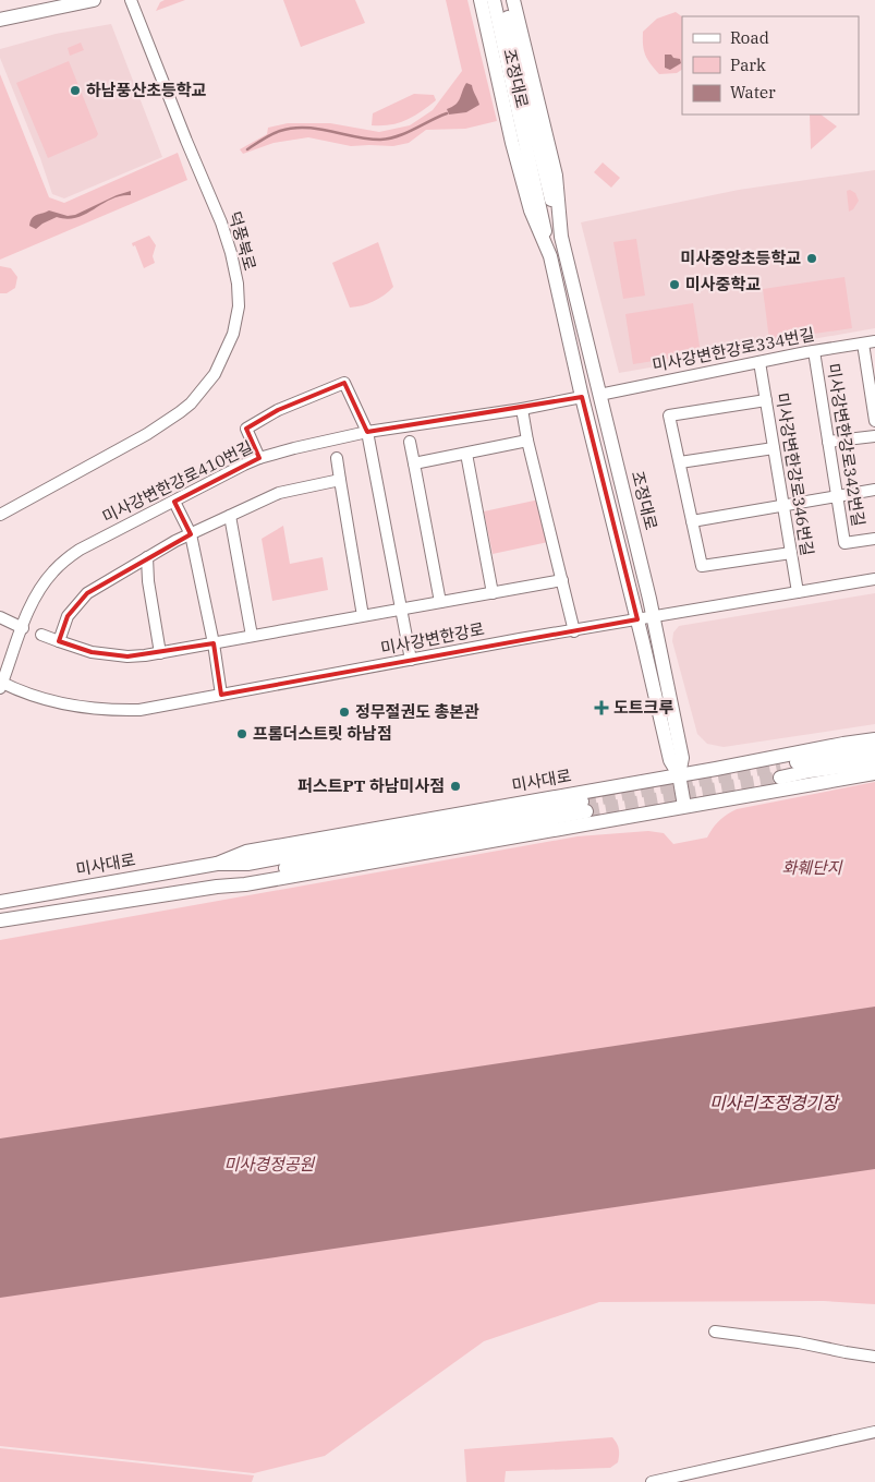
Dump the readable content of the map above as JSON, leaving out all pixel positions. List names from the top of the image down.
{
  "streets": {
    "main road": ["조정대로", "미사대로"],
    "street": [
      "덕풍북로",
      "미사강변한강로334번길",
      "미사강변한강로342번길",
      "미사강변한강로346번길",
      "미사강변한강로410번길",
      "미사강변한강로"
    ]
  },
  "crossings": [
    ["조정대로", "미사강변한강로334번길"],
    ["조정대로", "미사강변한강로410번길"],
    ["조정대로", "미사강변한강로"],
    ["조정대로", "미사대로"],
    ["미사강변한강로334번길", "미사강변한강로342번길"],
    ["미사강변한강로334번길", "미사강변한강로346번길"],
    ["미사강변한강로346번길", "미사강변한강로"],
    ["미사강변한강로410번길", "미사강변한강로"]
  ],
  "water": ["미사리조정경기장"],
  "parks": ["화훼단지", "미사경정공원"],
  "places": {
    "other": [
      "하남풍산초등학교",
      "미사중앙초등학교",
      "미사중학교",
      "정무절권도 총본관",
      "프롬더스트릿 하남점",
      "퍼스트PT 하남미사점"
    ],
    "health": ["도트크루"]
  },
  "legend": ["Road", "Park", "Water"]
}
